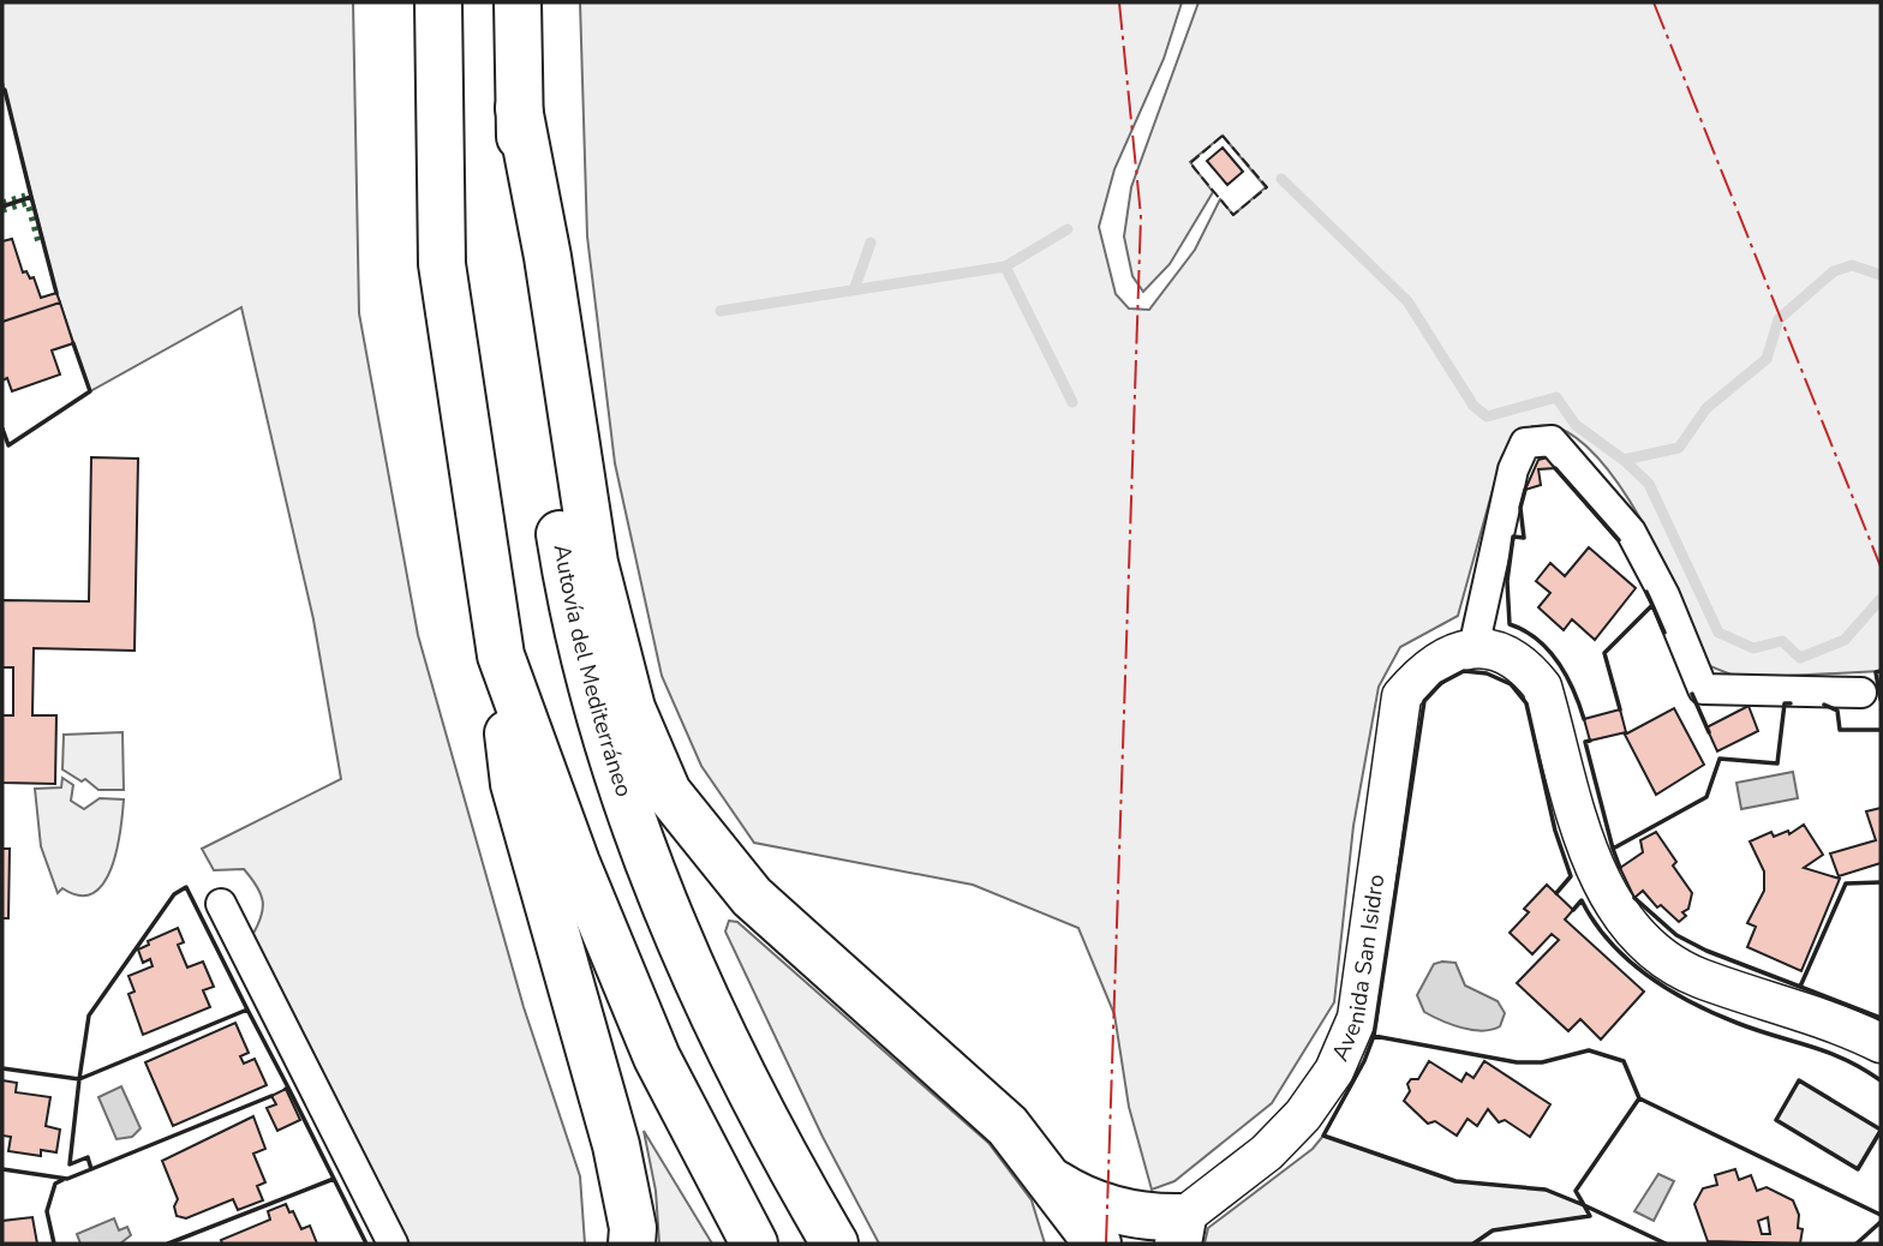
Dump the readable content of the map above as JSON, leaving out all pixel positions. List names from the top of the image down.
{
  "streets": {
    "highway": ["Autovía del Mediterráneo"],
    "street": ["Avenida San Isidro"]
  }
}
